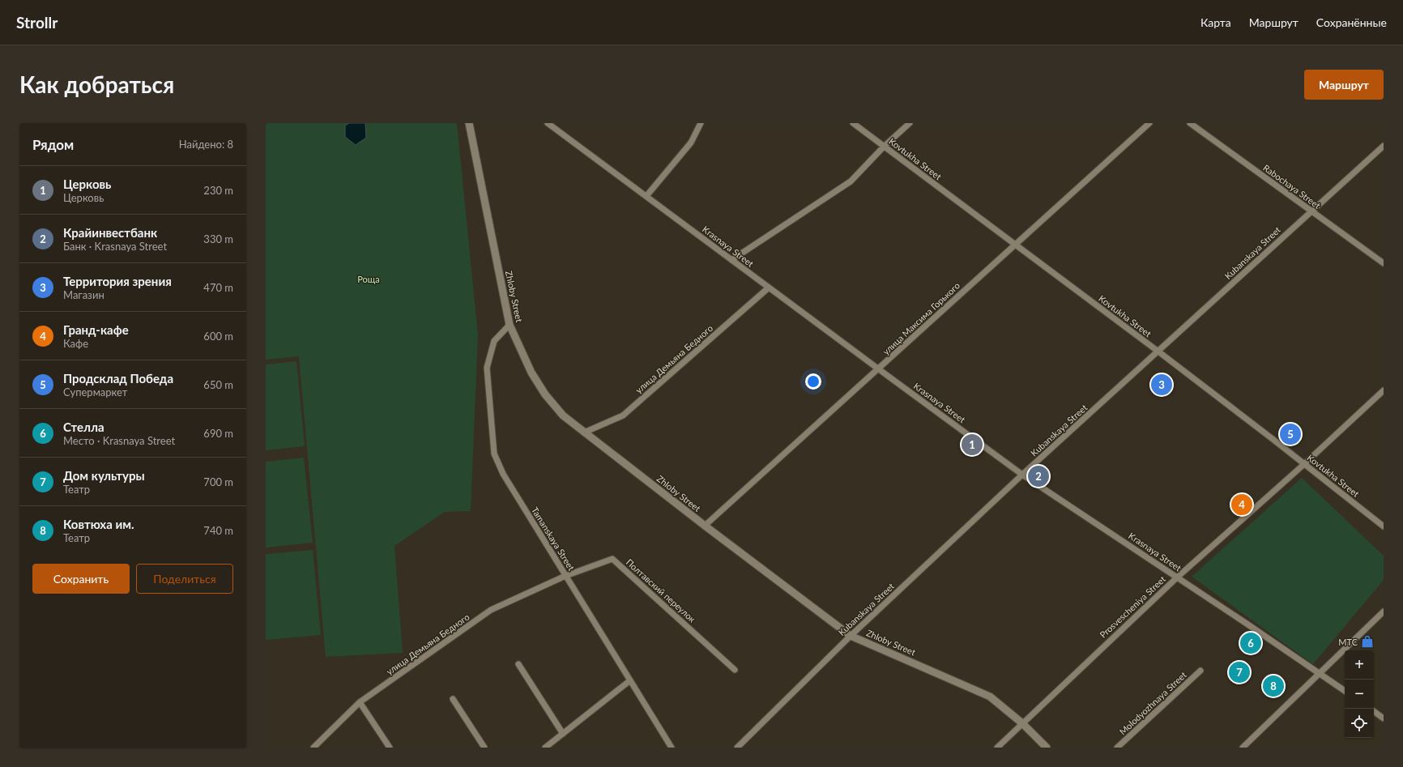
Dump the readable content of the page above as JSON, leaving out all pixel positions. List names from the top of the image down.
{
  "streets": {
    "street": [
      "Kovtukha Street",
      "Rabochaya Street",
      "Krasnaya Street",
      "Kubanskaya Street",
      "Zhloby Street",
      "улица Максима Горького",
      "улица Демьяна Бедного",
      "Tamanskaya Street",
      "Полтавский переулок",
      "Prosvescheniya Street",
      "Molodyozhnaya Street"
    ]
  },
  "crossings": [
    ["Kovtukha Street", "Kubanskaya Street"],
    ["Kovtukha Street", "улица Максима Горького"],
    ["Kovtukha Street", "Prosvescheniya Street"],
    ["Rabochaya Street", "Kubanskaya Street"],
    ["Krasnaya Street", "Kubanskaya Street"],
    ["Krasnaya Street", "улица Максима Горького"],
    ["Krasnaya Street", "улица Демьяна Бедного"],
    ["Krasnaya Street", "Prosvescheniya Street"],
    ["Kubanskaya Street", "Zhloby Street"],
    ["Zhloby Street", "улица Максима Горького"],
    ["Zhloby Street", "улица Демьяна Бедного"],
    ["Zhloby Street", "Tamanskaya Street"],
    ["Zhloby Street", "Prosvescheniya Street"],
    ["улица Демьяна Бедного", "Tamanskaya Street"],
    ["улица Демьяна Бедного", "Полтавский переулок"],
    ["Tamanskaya Street", "Полтавский переулок"]
  ],
  "parks": ["Роща"],
  "places": {
    "shop": ["МТС"]
  },
  "page": {
    "header": "Strollr",
    "nav": ["Карта", "Маршрут", "Сохранённые"],
    "buttons": [
      "Маршрут",
      ["Сохранить", "Поделиться"]
    ],
    "title": "Как добраться",
    "heading": ["Рядом", "Найдено: 8"],
    "list": [
      {
        "mark": "1",
        "name": "Церковь",
        "note": "Церковь",
        "value": "230 m"
      },
      {
        "mark": "2",
        "name": "Крайинвестбанк",
        "note": "Банк · Krasnaya Street",
        "value": "330 m"
      },
      {
        "mark": "3",
        "name": "Территория зрения",
        "note": "Магазин",
        "value": "470 m"
      },
      {
        "mark": "4",
        "name": "Гранд-кафе",
        "note": "Кафе",
        "value": "600 m"
      },
      {
        "mark": "5",
        "name": "Продсклад Победа",
        "note": "Супермаркет",
        "value": "650 m"
      },
      {
        "mark": "6",
        "name": "Стелла",
        "note": "Место · Krasnaya Street",
        "value": "690 m"
      },
      {
        "mark": "7",
        "name": "Дом культуры",
        "note": "Театр",
        "value": "700 m"
      },
      {
        "mark": "8",
        "name": "Ковтюха им.",
        "note": "Театр",
        "value": "740 m"
      }
    ],
    "pins": [
      "3",
      "5",
      "1",
      "2",
      "4",
      "6",
      "7",
      "8"
    ],
    "map_buttons": ["+", "−"]
  }
}
